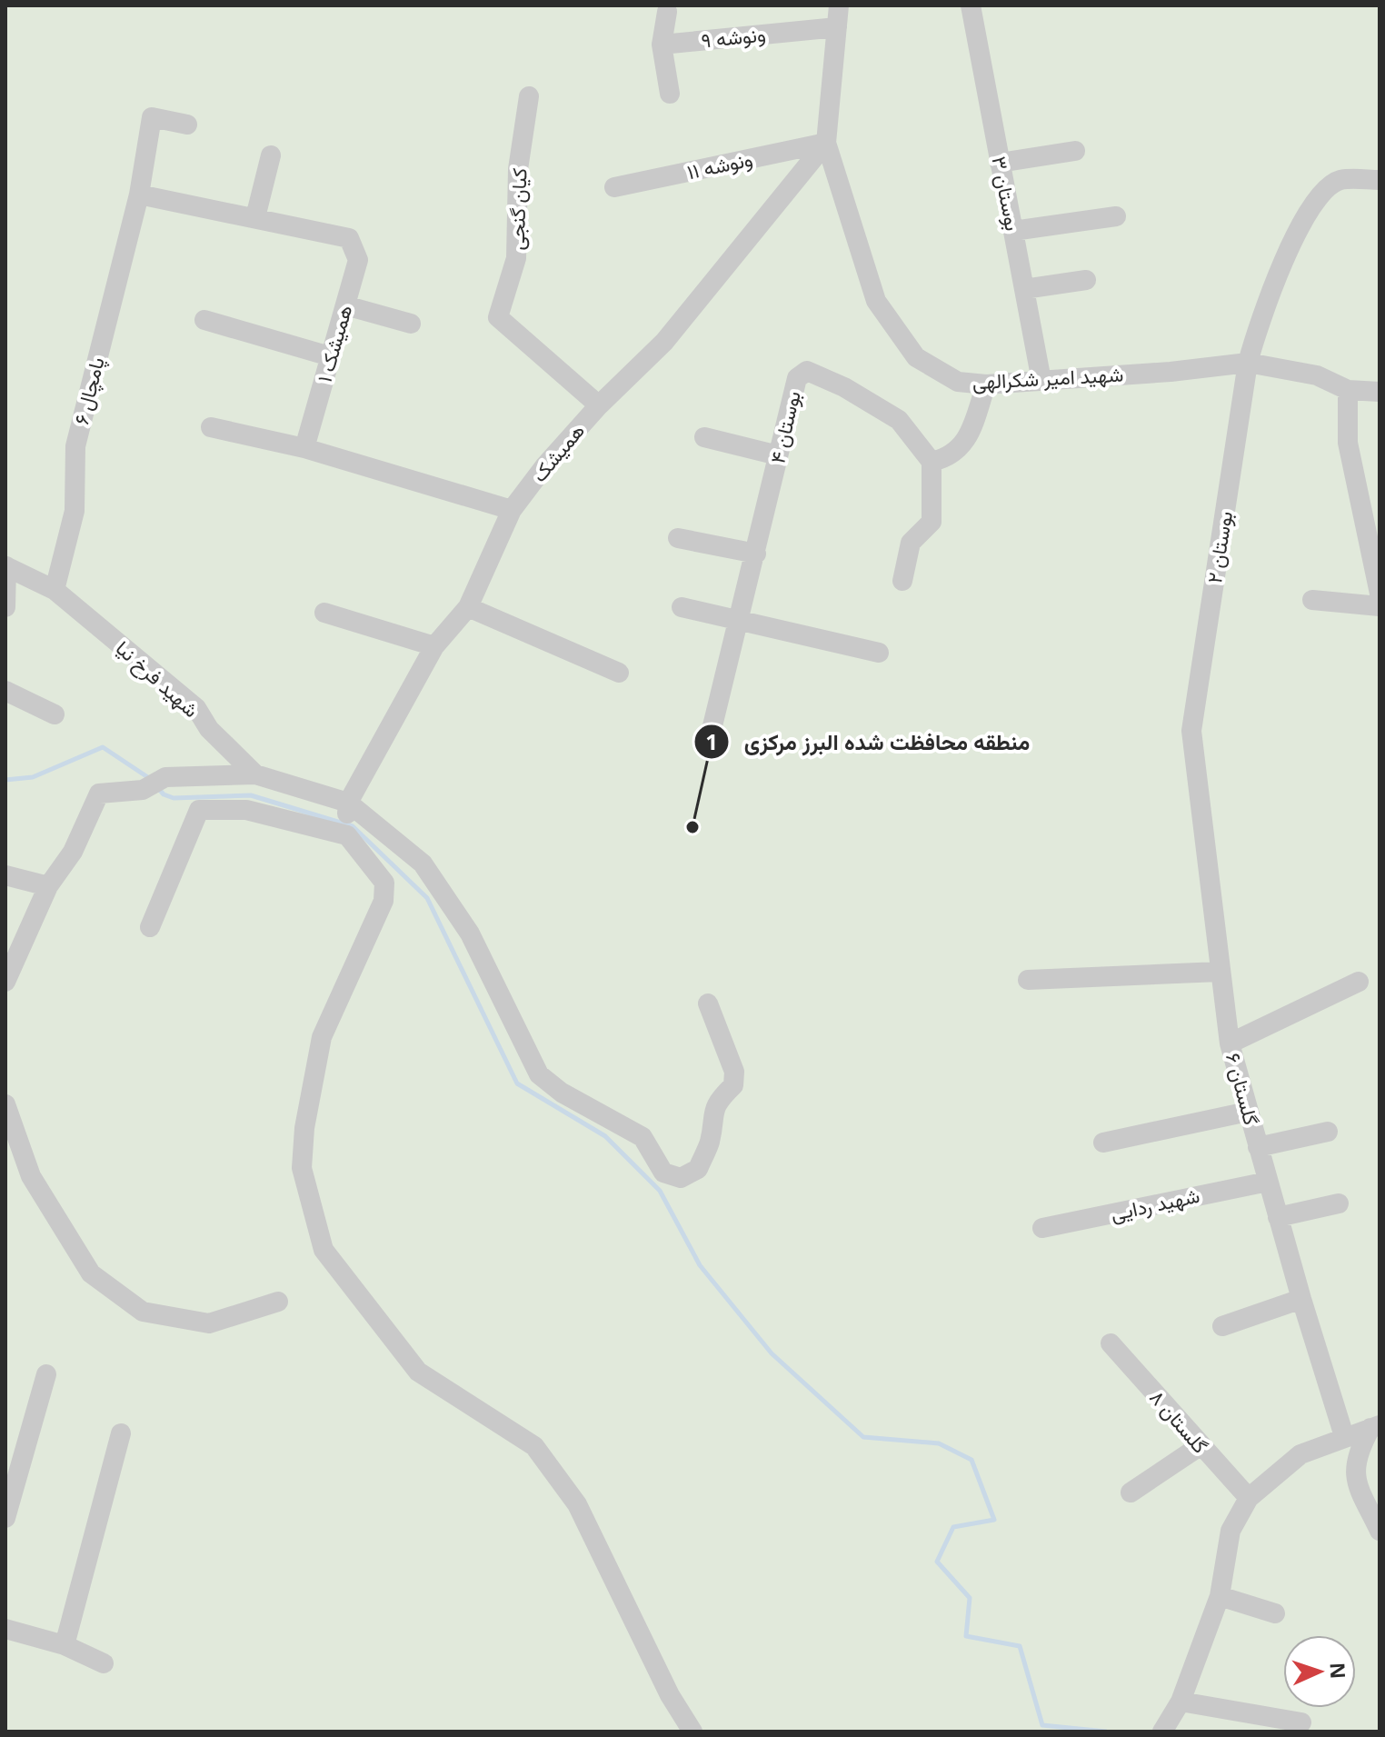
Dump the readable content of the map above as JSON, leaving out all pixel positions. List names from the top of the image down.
{
  "streets": {
    "street": [
      "ونوشه ۹",
      "ونوشه ۱۱",
      "بوستان ۳",
      "کیان گنجی",
      "همیشک ۱",
      "شهید امیر شکرالهی",
      "پامچال ۶",
      "بوستان ۴",
      "همیشک",
      "بوستان ۲",
      "شهید فرخ نیا",
      "گلستان ۶",
      "شهید ردایی",
      "گلستان ۸"
    ]
  },
  "crossings": [
    ["ونوشه ۹", "شهید امیر شکرالهی"],
    ["ونوشه ۱۱", "شهید امیر شکرالهی"],
    ["ونوشه ۱۱", "همیشک"],
    ["بوستان ۳", "شهید امیر شکرالهی"],
    ["کیان گنجی", "همیشک"],
    ["همیشک ۱", "پامچال ۶"],
    ["شهید امیر شکرالهی", "همیشک"],
    ["شهید امیر شکرالهی", "بوستان ۲"],
    ["پامچال ۶", "شهید فرخ نیا"],
    ["همیشک", "شهید فرخ نیا"],
    ["بوستان ۲", "گلستان ۶"],
    ["گلستان ۶", "شهید ردایی"]
  ],
  "places": ["منطقه محافظت شده البرز مرکزی"],
  "north": "right"
}
